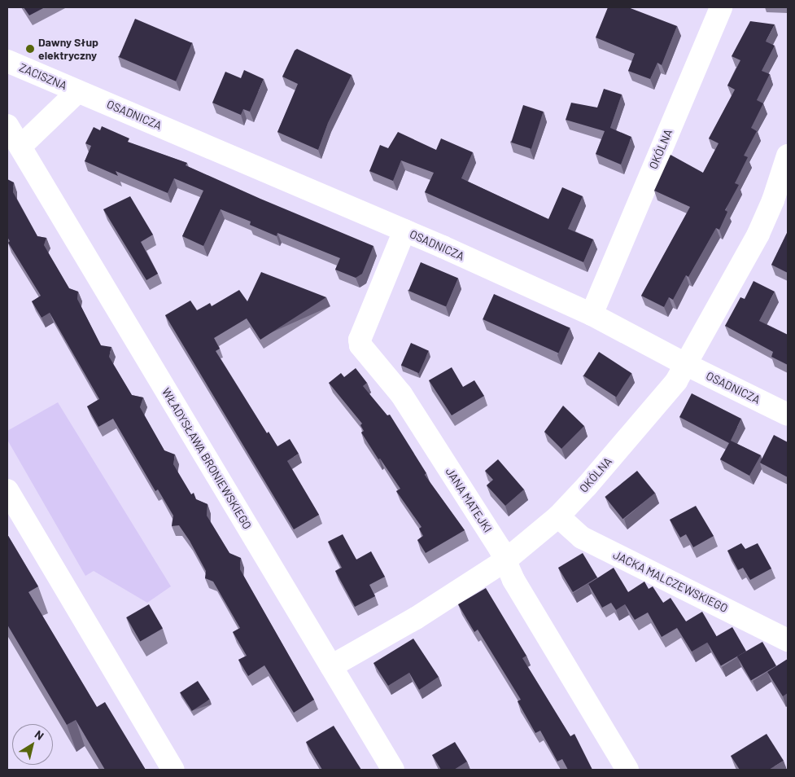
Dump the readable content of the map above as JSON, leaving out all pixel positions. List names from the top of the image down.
{
  "streets": {
    "street": [
      "ZACISZNA",
      "OSADNICZA",
      "OKÓLNA",
      "WŁADYSŁAWA BRONIEWSKIEGO",
      "JANA MATEJKI",
      "JACKA MALCZEWSKIEGO"
    ]
  },
  "crossings": [
    ["ZACISZNA", "OSADNICZA"],
    ["OSADNICZA", "OKÓLNA"],
    ["OSADNICZA", "JANA MATEJKI"],
    ["OKÓLNA", "WŁADYSŁAWA BRONIEWSKIEGO"],
    ["OKÓLNA", "JANA MATEJKI"],
    ["OKÓLNA", "JACKA MALCZEWSKIEGO"]
  ],
  "places": ["Dawny Słup elektryczny"],
  "north": "top right"
}
